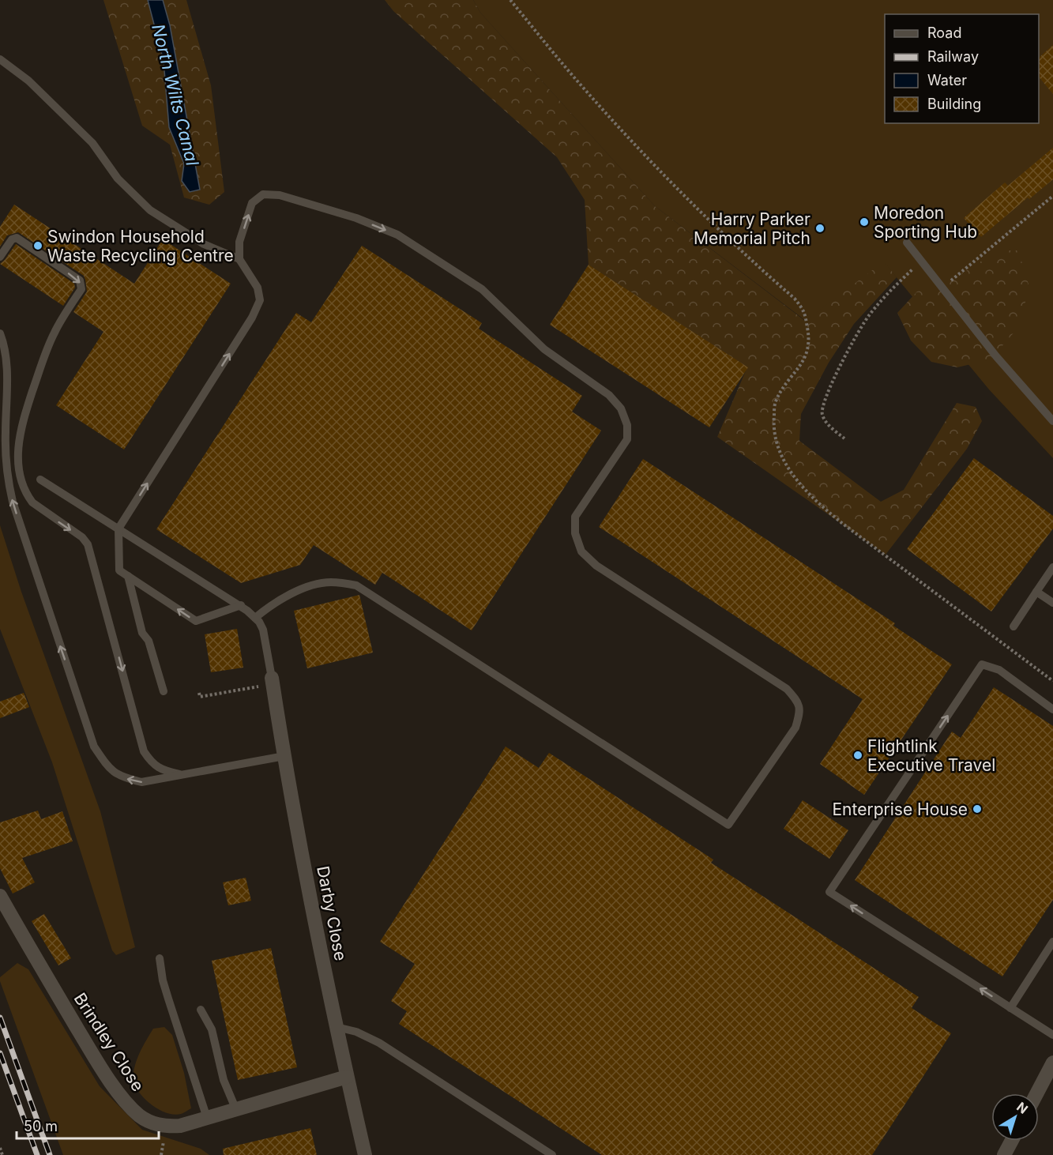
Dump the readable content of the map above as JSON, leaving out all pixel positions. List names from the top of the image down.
{
  "streets": {
    "street": ["Darby Close", "Brindley Close"]
  },
  "crossings": [
    ["Darby Close", "Brindley Close"]
  ],
  "water": ["North Wilts Canal"],
  "places": [
    "Moredon Sporting Hub",
    "Harry Parker Memorial Pitch",
    "Swindon Household Waste Recycling Centre",
    "Flightlink Executive Travel",
    "Enterprise House"
  ],
  "legend": [
    "Road",
    "Railway",
    "Water",
    "Building"
  ],
  "scale_bar": "50 m",
  "north": "top right"
}
